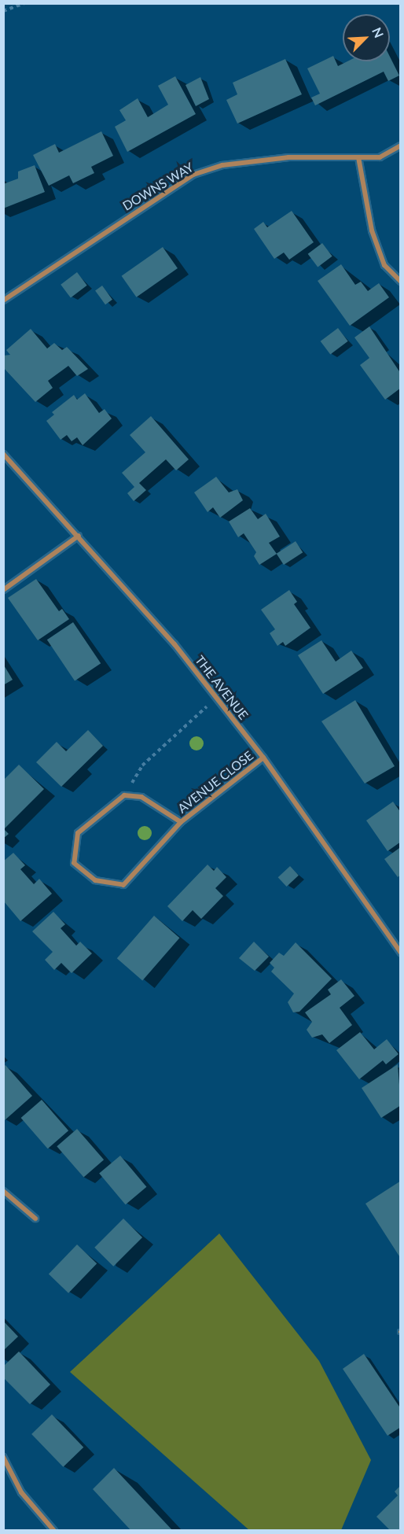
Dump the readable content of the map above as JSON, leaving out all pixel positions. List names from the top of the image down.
{
  "streets": {
    "street": ["DOWNS WAY", "THE AVENUE", "AVENUE CLOSE"]
  },
  "crossings": [
    ["THE AVENUE", "AVENUE CLOSE"]
  ],
  "north": "top right"
}
